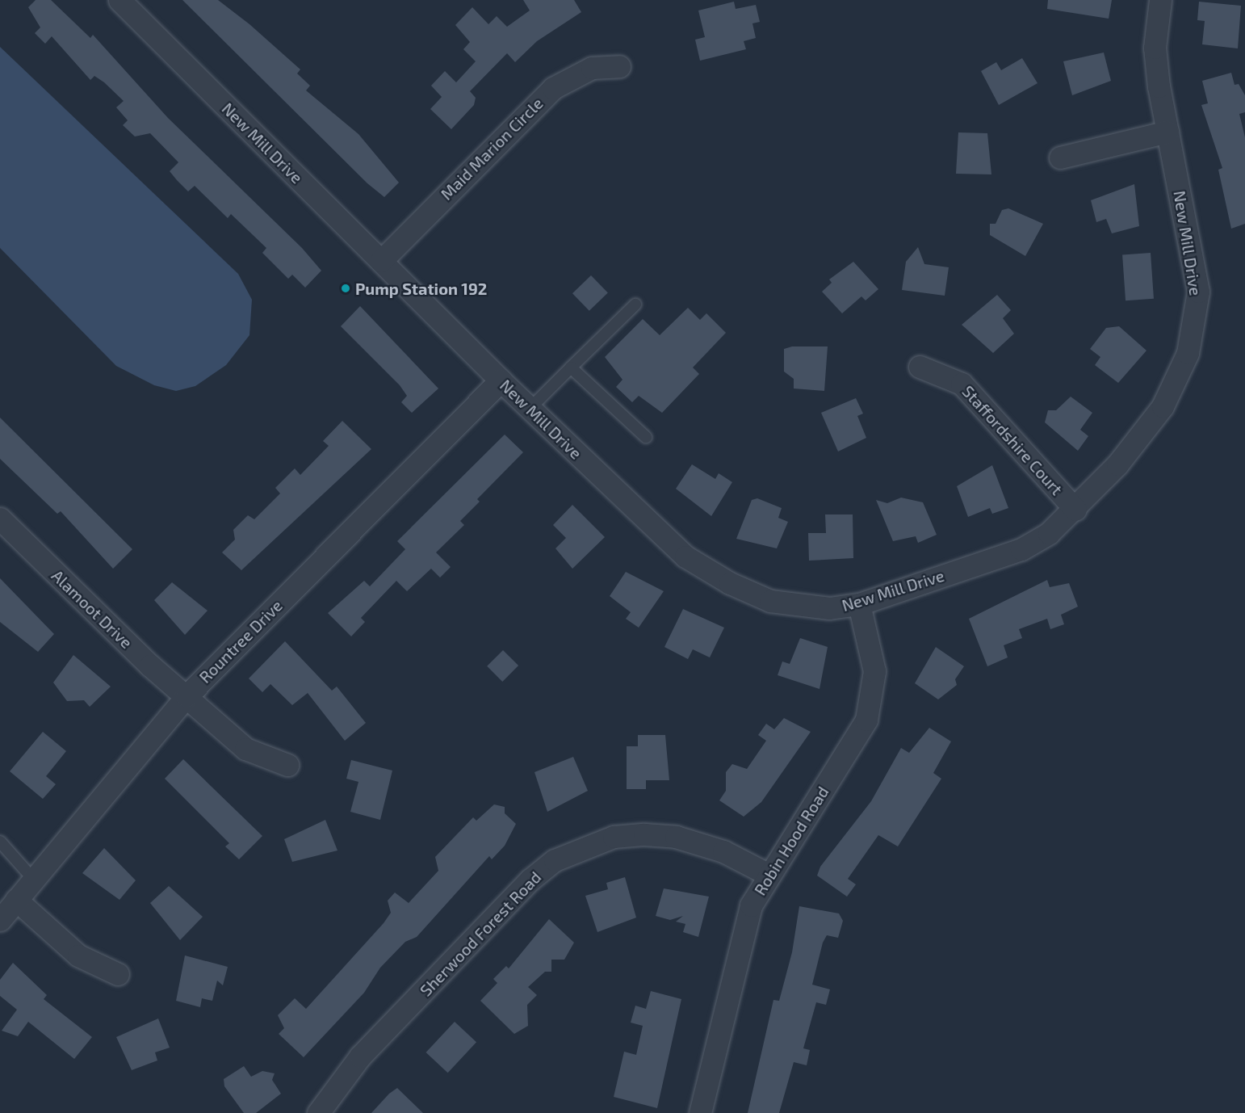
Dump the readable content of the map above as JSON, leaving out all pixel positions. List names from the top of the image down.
{
  "streets": {
    "street": [
      "New Mill Drive",
      "Maid Marion Circle",
      "Staffordshire Court",
      "Alamoot Drive",
      "Rountree Drive",
      "Robin Hood Road",
      "Sherwood Forest Road"
    ]
  },
  "crossings": [
    ["New Mill Drive", "Maid Marion Circle"],
    ["New Mill Drive", "Staffordshire Court"],
    ["New Mill Drive", "Rountree Drive"],
    ["New Mill Drive", "Robin Hood Road"],
    ["Alamoot Drive", "Rountree Drive"],
    ["Robin Hood Road", "Sherwood Forest Road"]
  ],
  "places": ["Pump Station 192"]
}
